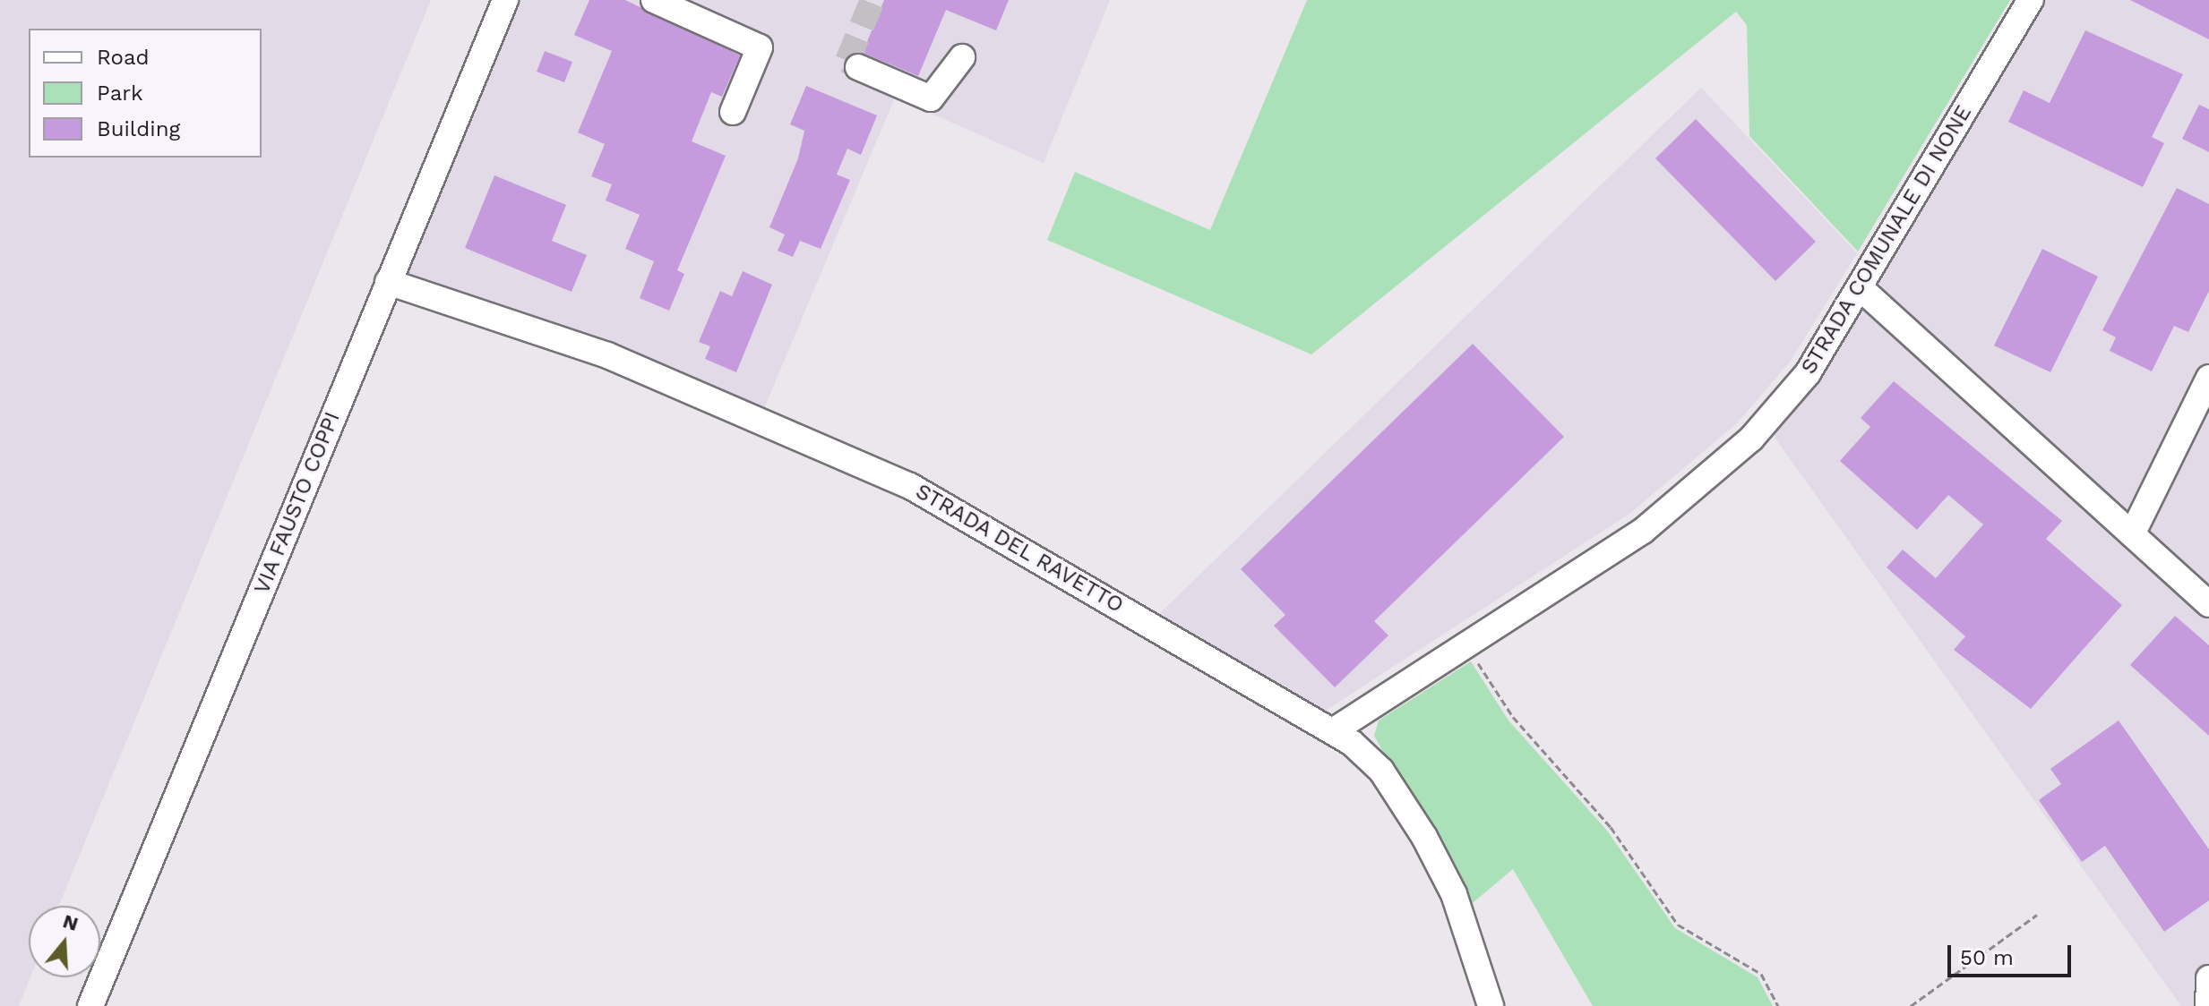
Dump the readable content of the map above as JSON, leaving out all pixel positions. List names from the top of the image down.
{
  "streets": {
    "street": ["STRADA COMUNALE DI NONE", "VIA FAUSTO COPPI", "STRADA DEL RAVETTO"]
  },
  "crossings": [
    ["STRADA COMUNALE DI NONE", "STRADA DEL RAVETTO"],
    ["VIA FAUSTO COPPI", "STRADA DEL RAVETTO"]
  ],
  "legend": ["Road", "Park", "Building"],
  "scale_bar": "50 m",
  "north": "top"
}
